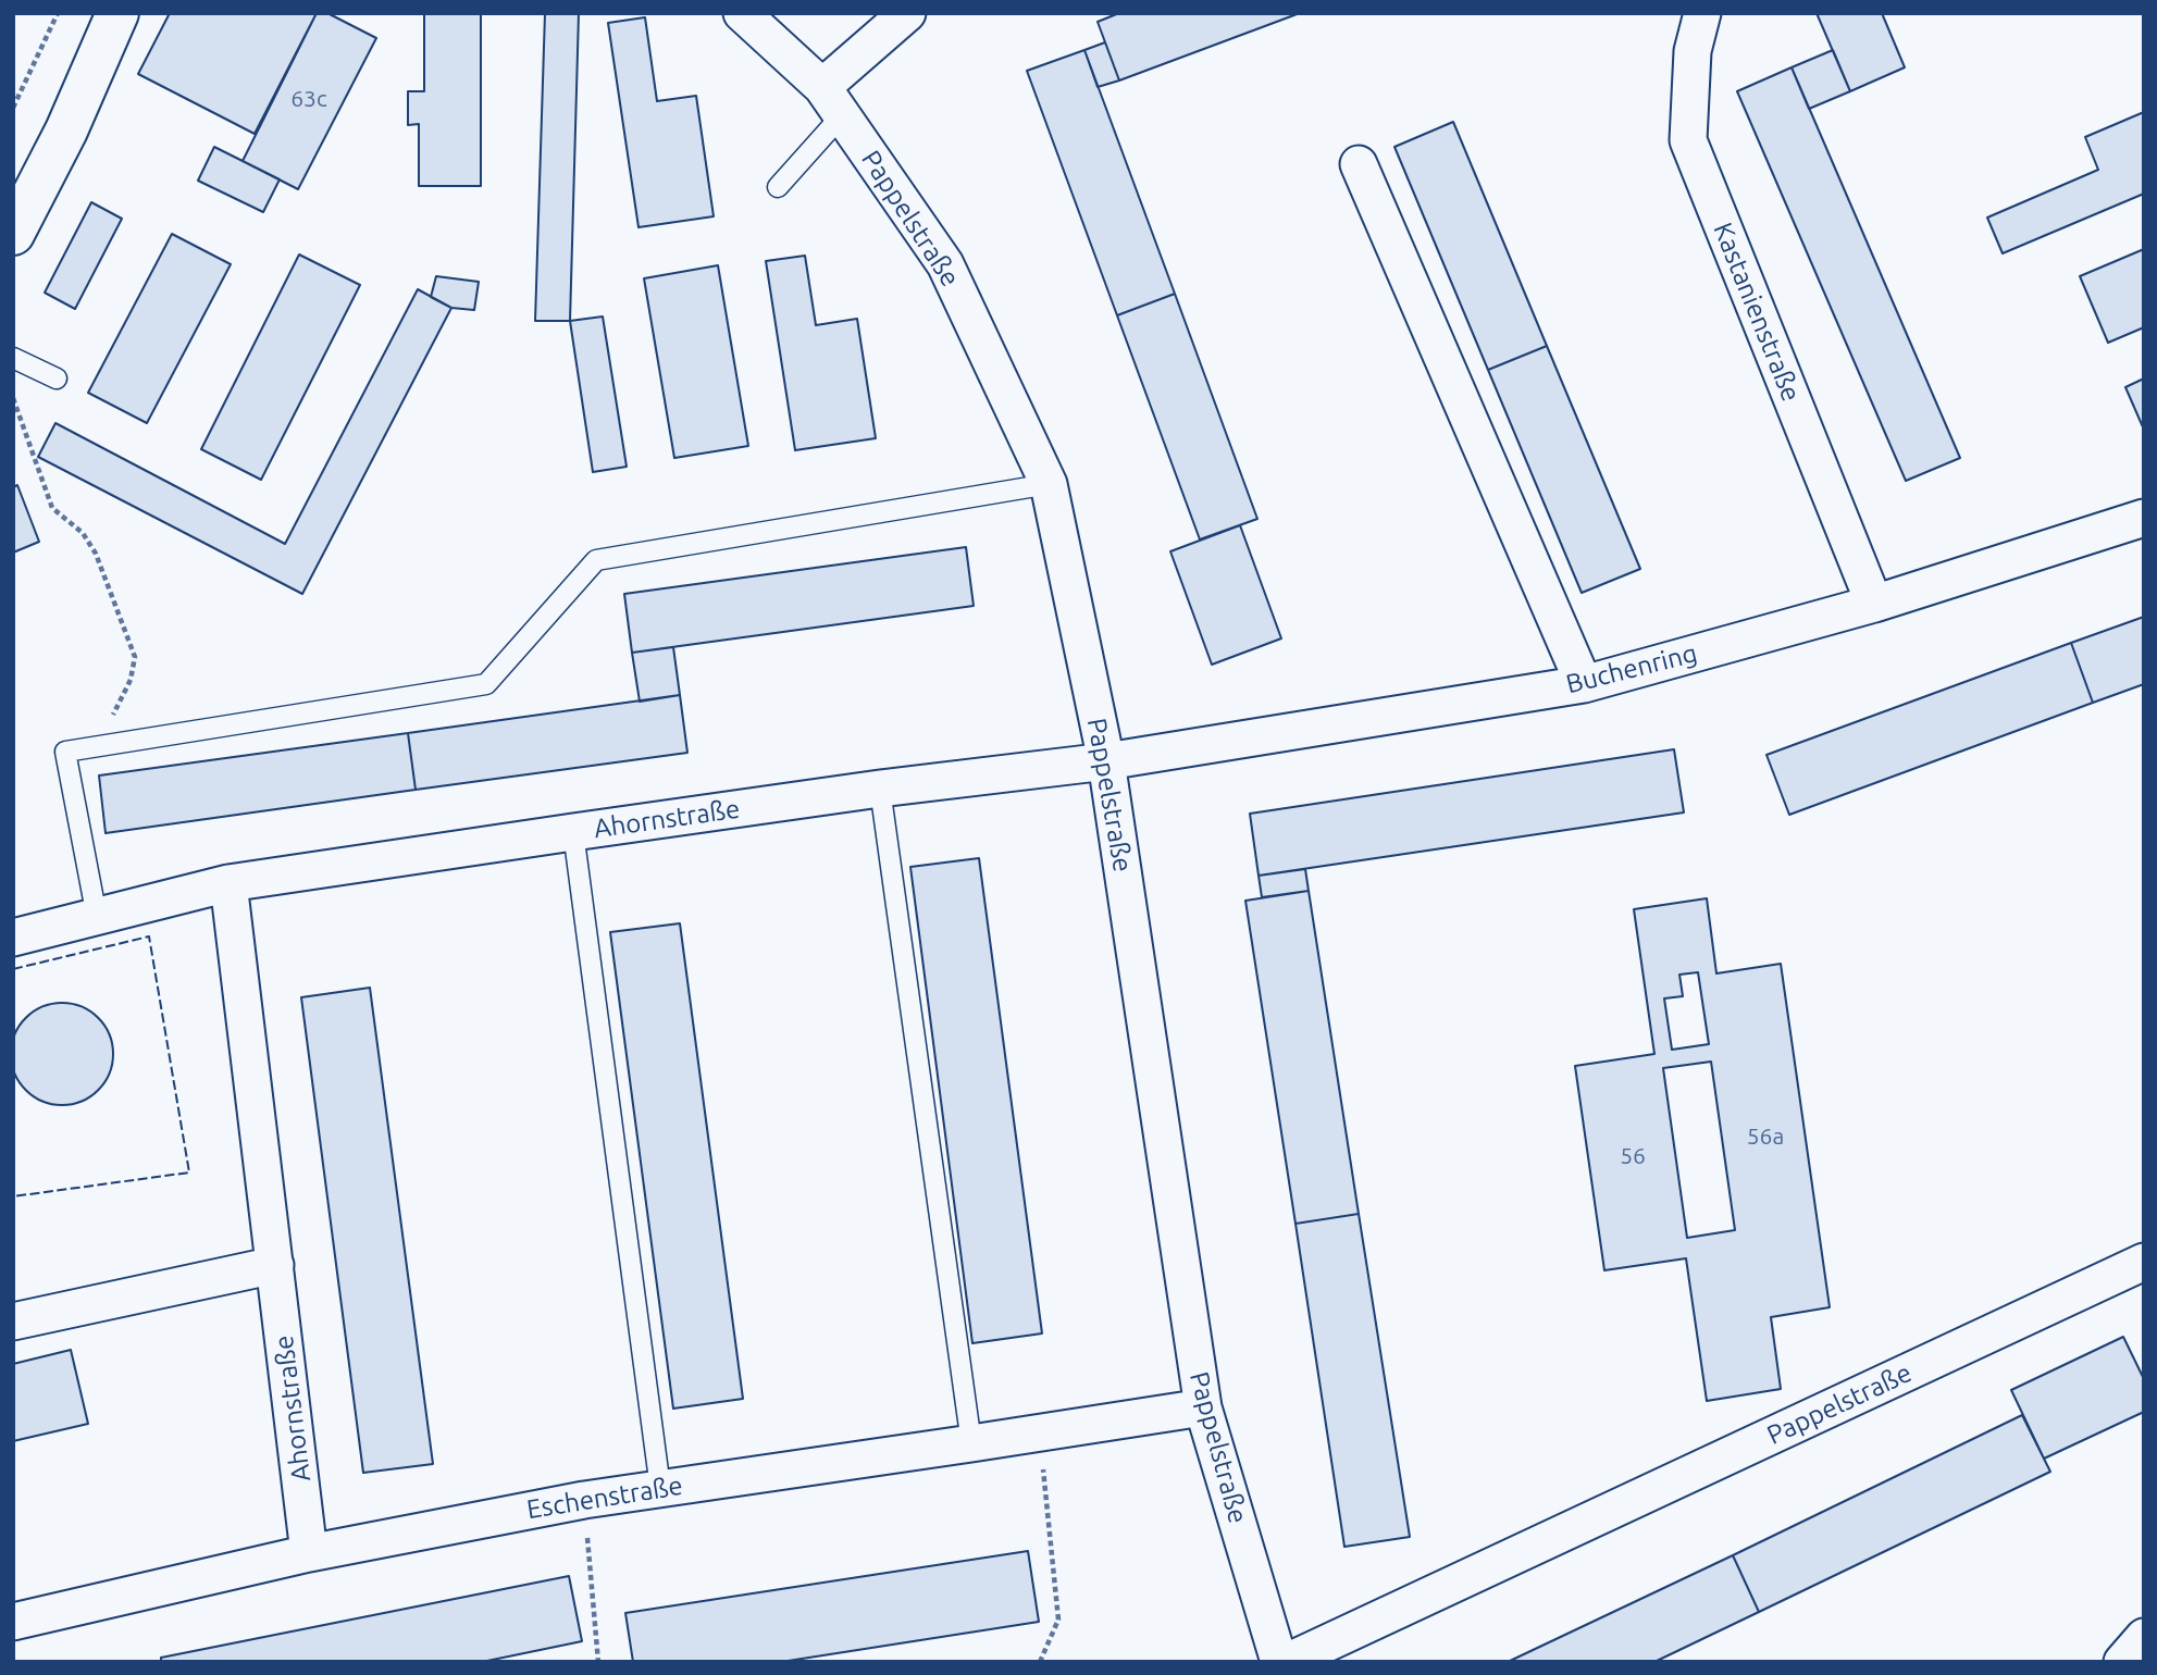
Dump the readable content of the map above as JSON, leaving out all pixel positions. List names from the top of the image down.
{
  "streets": {
    "street": [
      "Pappelstraße",
      "Kastanienstraße",
      "Buchenring",
      "Ahornstraße",
      "Eschenstraße"
    ]
  },
  "crossings": [
    ["Pappelstraße", "Buchenring"],
    ["Pappelstraße", "Ahornstraße"],
    ["Pappelstraße", "Eschenstraße"],
    ["Kastanienstraße", "Buchenring"],
    ["Buchenring", "Ahornstraße"],
    ["Ahornstraße", "Eschenstraße"]
  ],
  "house_numbers": ["63c", "56a", "56"]
}
